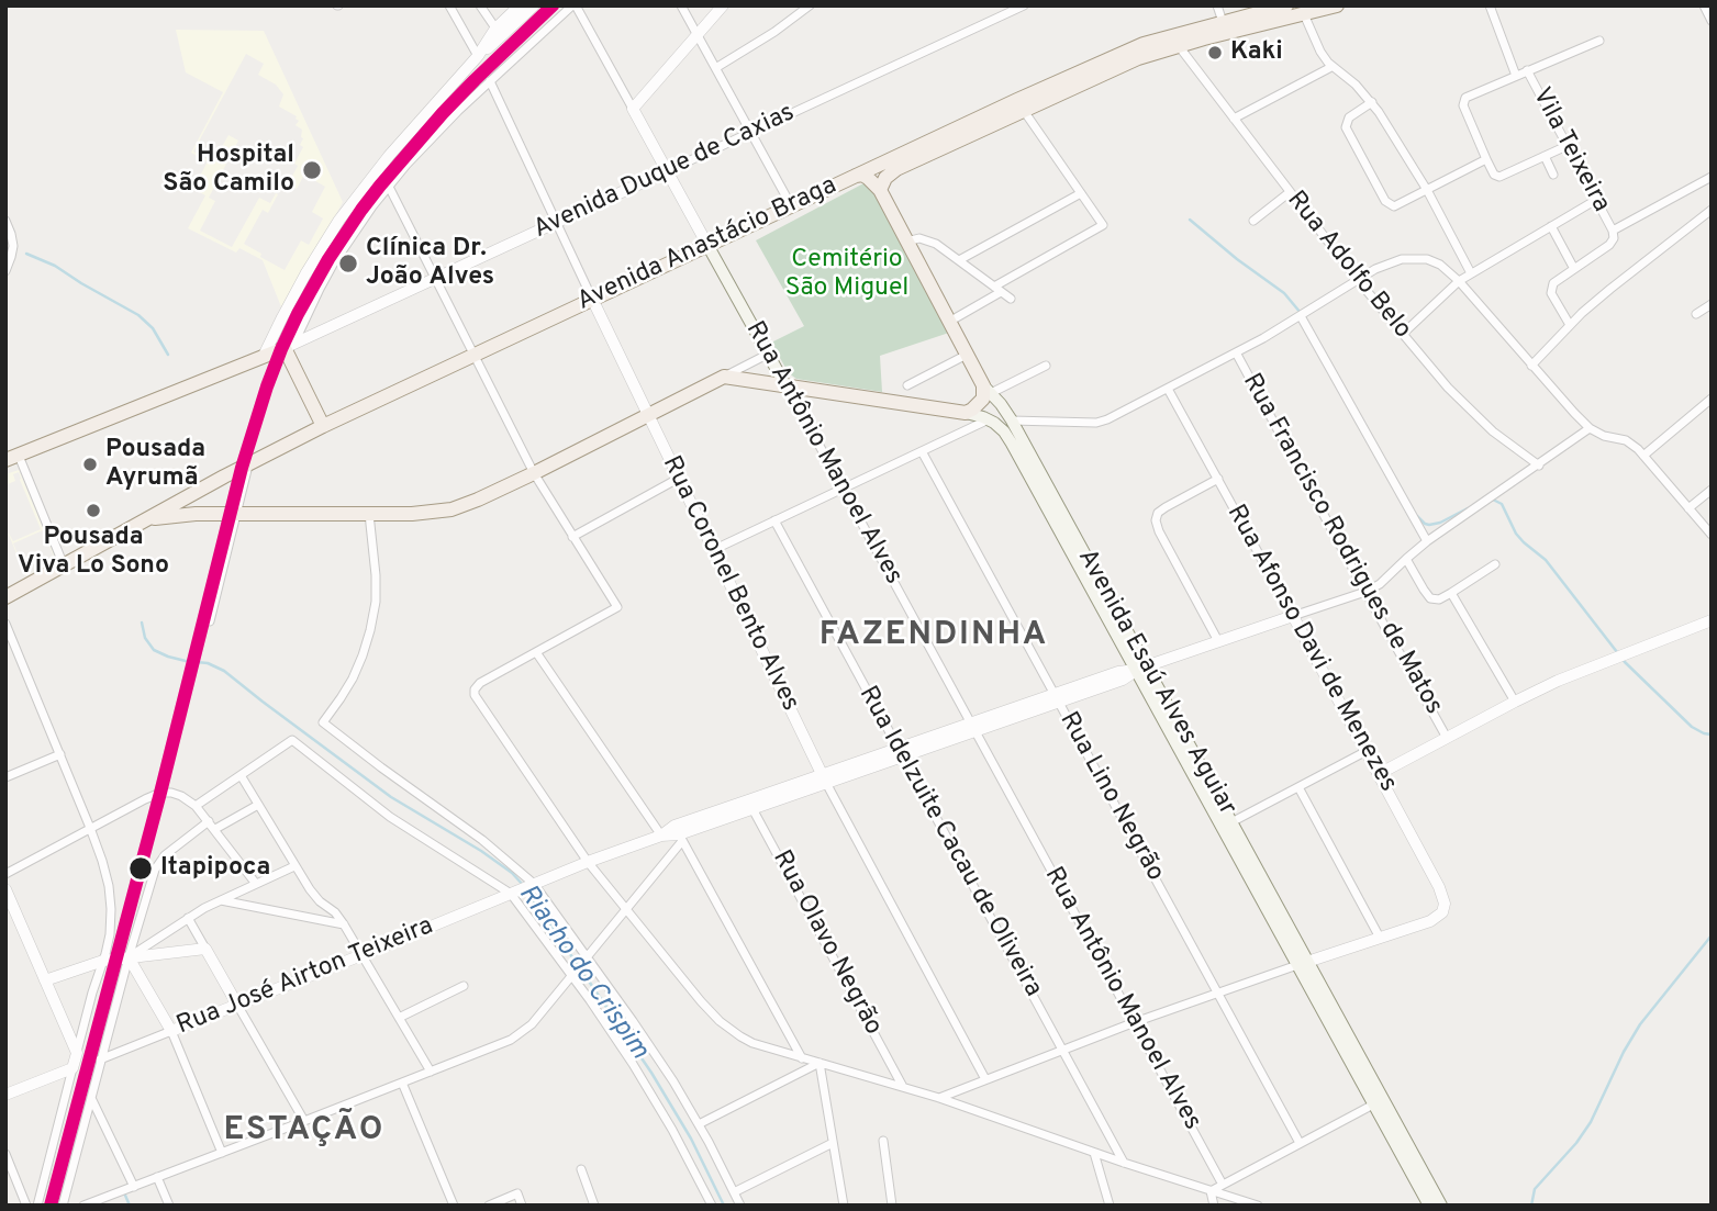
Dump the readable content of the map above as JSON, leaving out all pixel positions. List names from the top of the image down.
{
  "streets": {
    "main road": [
      "Avenida Duque de Caxias",
      "Avenida Anastácio Braga",
      "Rua Antônio Manoel Alves",
      "Avenida Esaú Alves Aguiar"
    ],
    "street": [
      "Vila Teixeira",
      "Rua Adolfo Belo",
      "Rua Francisco Rodrigues de Matos",
      "Rua Coronel Bento Alves",
      "Rua Afonso Davi de Menezes",
      "Rua Lino Negrão",
      "Rua Idelzuite Cacau de Oliveira",
      "Rua Olavo Negrão",
      "Rua José Airton Teixeira"
    ]
  },
  "crossings": [
    ["Avenida Duque de Caxias", "Rua Antônio Manoel Alves"],
    ["Avenida Duque de Caxias", "Rua Coronel Bento Alves"],
    ["Avenida Anastácio Braga", "Rua Adolfo Belo"],
    ["Avenida Anastácio Braga", "Rua Antônio Manoel Alves"],
    ["Avenida Anastácio Braga", "Rua Coronel Bento Alves"],
    ["Avenida Anastácio Braga", "Avenida Esaú Alves Aguiar"],
    ["Rua Antônio Manoel Alves", "Rua José Airton Teixeira"],
    ["Rua Coronel Bento Alves", "Rua José Airton Teixeira"],
    ["Rua Afonso Davi de Menezes", "Rua José Airton Teixeira"],
    ["Avenida Esaú Alves Aguiar", "Rua José Airton Teixeira"],
    ["Rua Lino Negrão", "Rua José Airton Teixeira"],
    ["Rua Idelzuite Cacau de Oliveira", "Rua José Airton Teixeira"],
    ["Rua Olavo Negrão", "Rua José Airton Teixeira"]
  ],
  "districts": ["FAZENDINHA", "ESTAÇÃO"],
  "water": ["Riacho do Crispim"],
  "parks": ["Cemitério São Miguel"],
  "places": [
    "Kaki",
    "Hospital São Camilo",
    "Clínica Dr. João Alves",
    "Pousada Ayrumã",
    "Pousada Viva Lo Sono",
    "Itapipoca"
  ]
}
